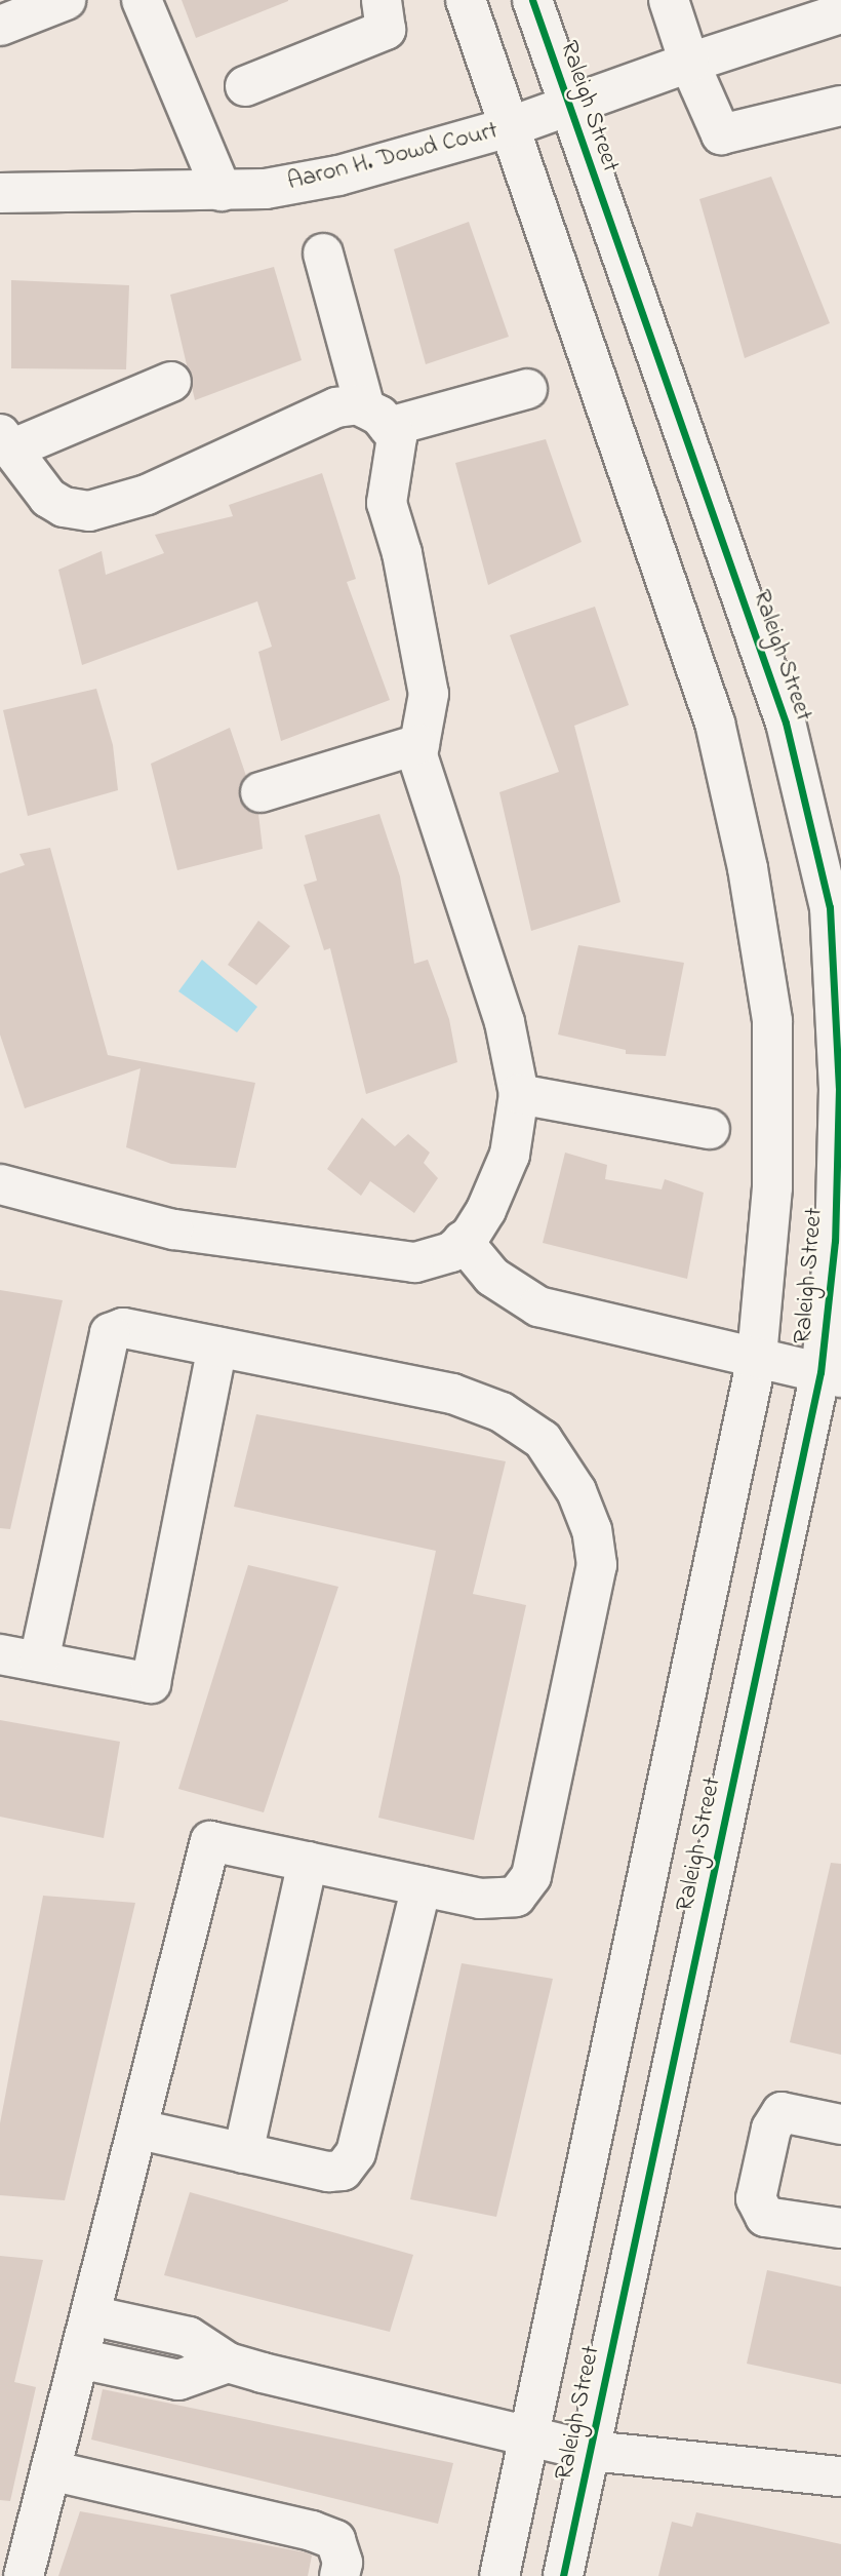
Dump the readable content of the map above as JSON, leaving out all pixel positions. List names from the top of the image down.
{
  "streets": {
    "street": ["Raleigh Street", "Aaron H. Dowd Court"]
  },
  "crossings": [
    ["Raleigh Street", "Aaron H. Dowd Court"]
  ]
}
